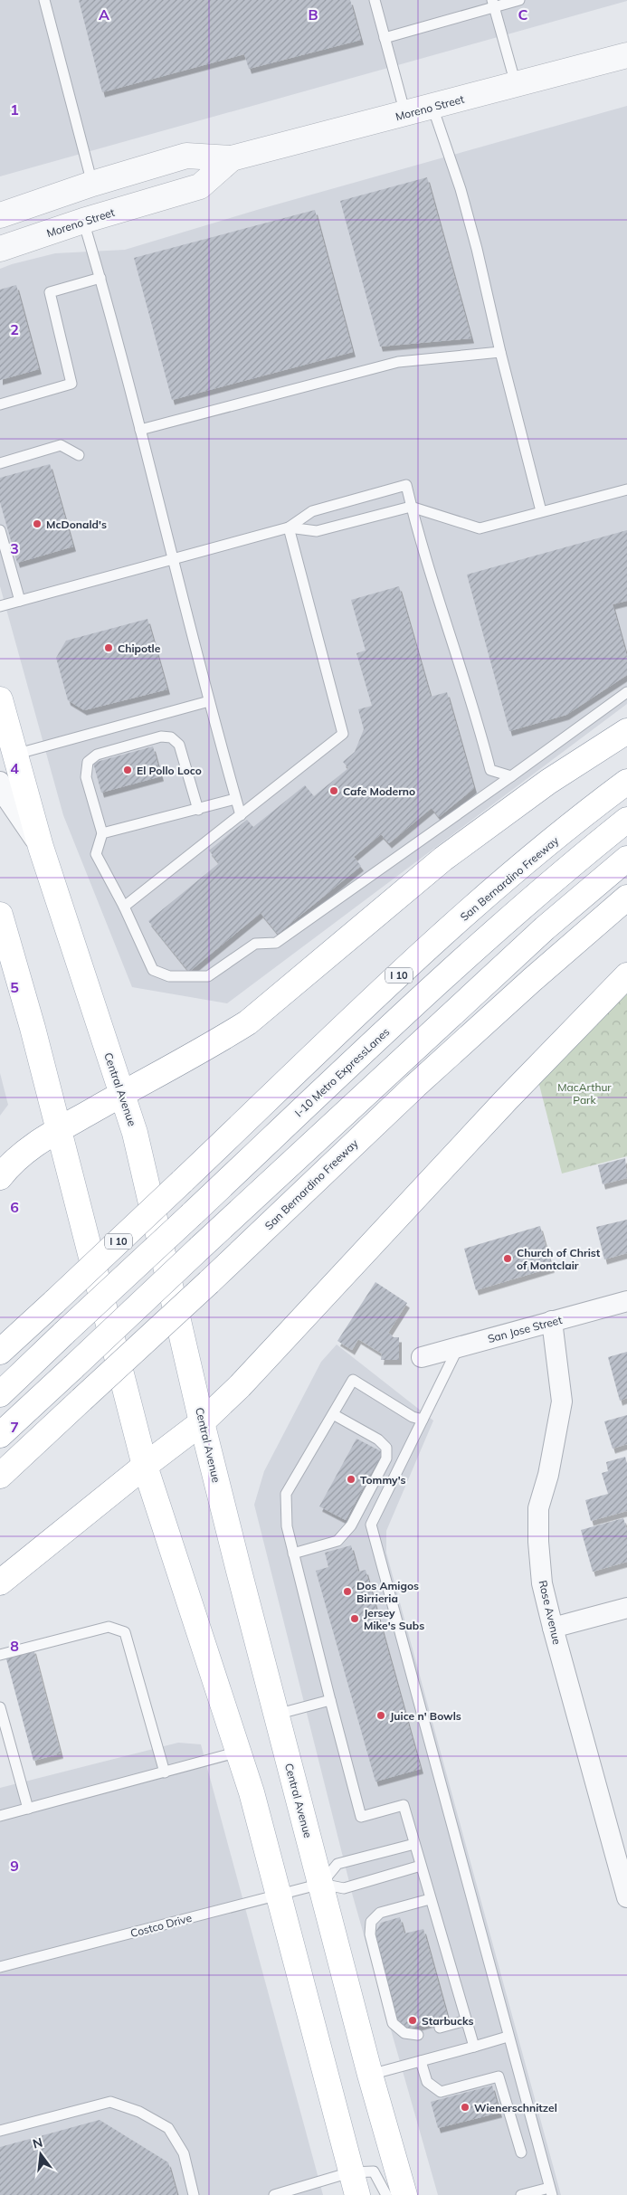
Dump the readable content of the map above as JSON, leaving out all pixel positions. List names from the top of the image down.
{
  "streets": {
    "main road": [
      "San Bernardino Freeway",
      "I 10",
      "I-10 Metro ExpressLanes",
      "Central Avenue"
    ],
    "street": ["Moreno Street", "San Jose Street", "Rose Avenue"],
    "lane": ["Costco Drive"]
  },
  "crossings": [
    ["Central Avenue", "Costco Drive"],
    ["San Jose Street", "Rose Avenue"]
  ],
  "parks": ["MacArthur Park"],
  "places": [
    "McDonald's",
    "Chipotle",
    "El Pollo Loco",
    "Cafe Moderno",
    "Church of Christ of Montclair",
    "Tommy's",
    "Dos Amigos Birrieria",
    "Jersey Mike's Subs",
    "Juice n' Bowls",
    "Starbucks",
    "Wienerschnitzel"
  ],
  "north": "top",
  "grid": {
    "columns": ["A", "B", "C"],
    "rows": [
      "1",
      "2",
      "3",
      "4",
      "5",
      "6",
      "7",
      "8",
      "9"
    ]
  }
}
